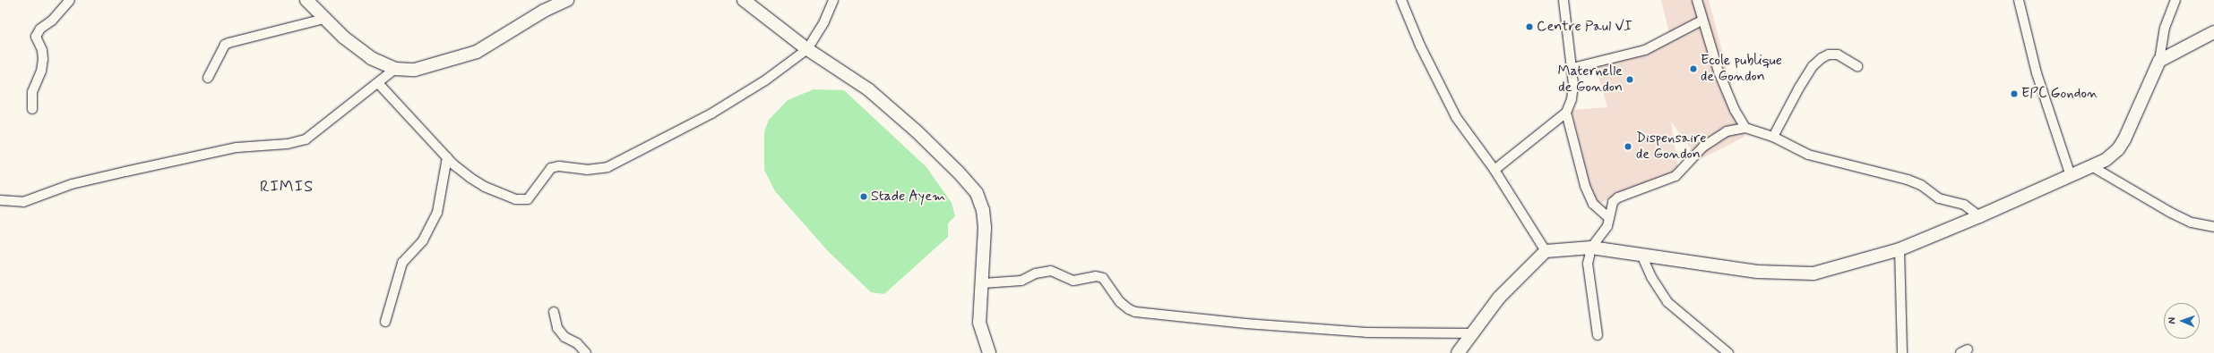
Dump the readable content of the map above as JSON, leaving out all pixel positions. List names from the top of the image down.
{
  "districts": ["RIMIS"],
  "places": [
    "Centre Paul VI",
    "Ecole publique de Gondon",
    "Maternelle de Gondon",
    "EPC Gondon",
    "Dispensaire de Gondon",
    "Stade Ayem"
  ],
  "north": "left"
}
